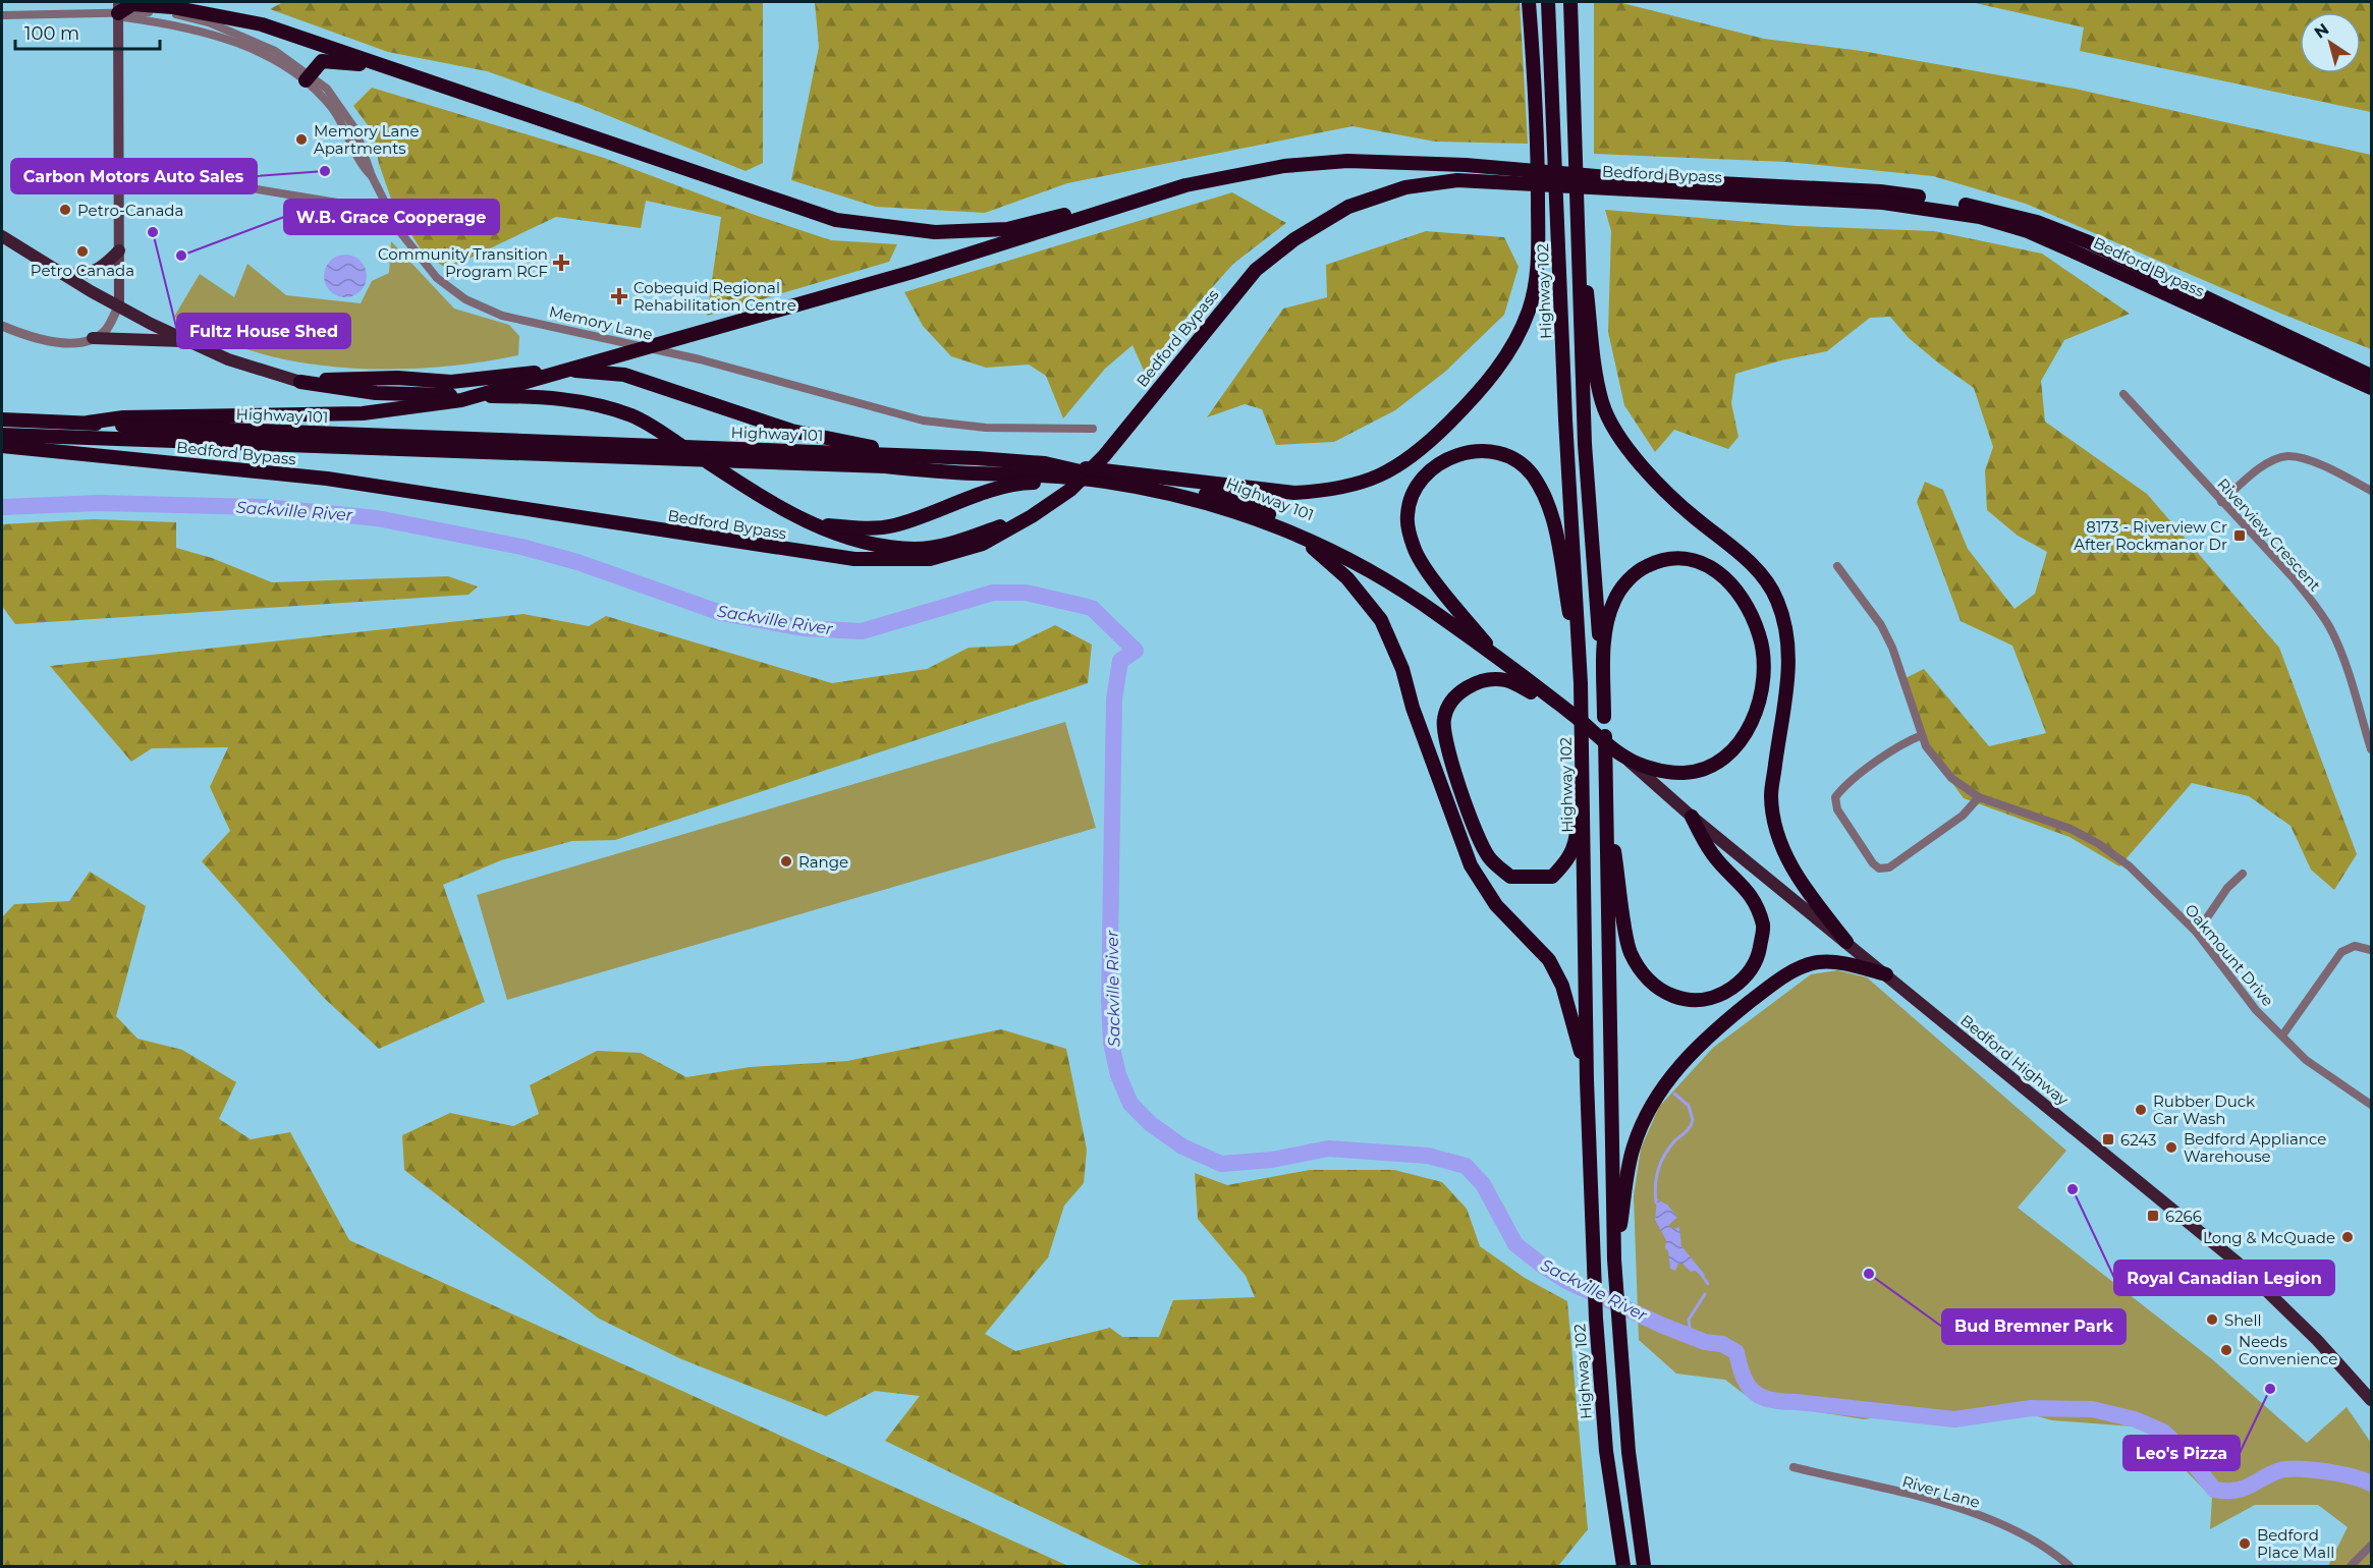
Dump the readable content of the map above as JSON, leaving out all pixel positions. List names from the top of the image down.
{
  "streets": {
    "highway": ["Bedford Bypass", "Highway 102", "Highway 101"],
    "main road": ["Bedford Highway"],
    "street": [
      "Memory Lane",
      "Riverview Crescent",
      "Oakmount Drive",
      "River Lane"
    ]
  },
  "crossings": [
    ["Bedford Bypass", "Highway 101"],
    ["Highway 101", "Bedford Highway"]
  ],
  "water": ["Sackville River"],
  "places": {
    "other": [
      "Memory Lane Apartments",
      "Carbon Motors Auto Sales",
      "Petro-Canada",
      "Fultz House Shed",
      "Petro Canada",
      "W.B. Grace Cooperage",
      "Range",
      "Rubber Duck Car Wash",
      "Bedford Appliance Warehouse",
      "Royal Canadian Legion",
      "Long & McQuade",
      "Bud Bremner Park",
      "Shell",
      "Needs Convenience",
      "Leo's Pizza",
      "Bedford Place Mall"
    ],
    "health": ["Community Transition Program RCF", "Cobequid Regional Rehabilitation Centre"],
    "transit": ["8173 - Riverview Cr After Rockmanor Dr", "6243", "6266"]
  },
  "scale_bar": "100 m",
  "north": "top left"
}
